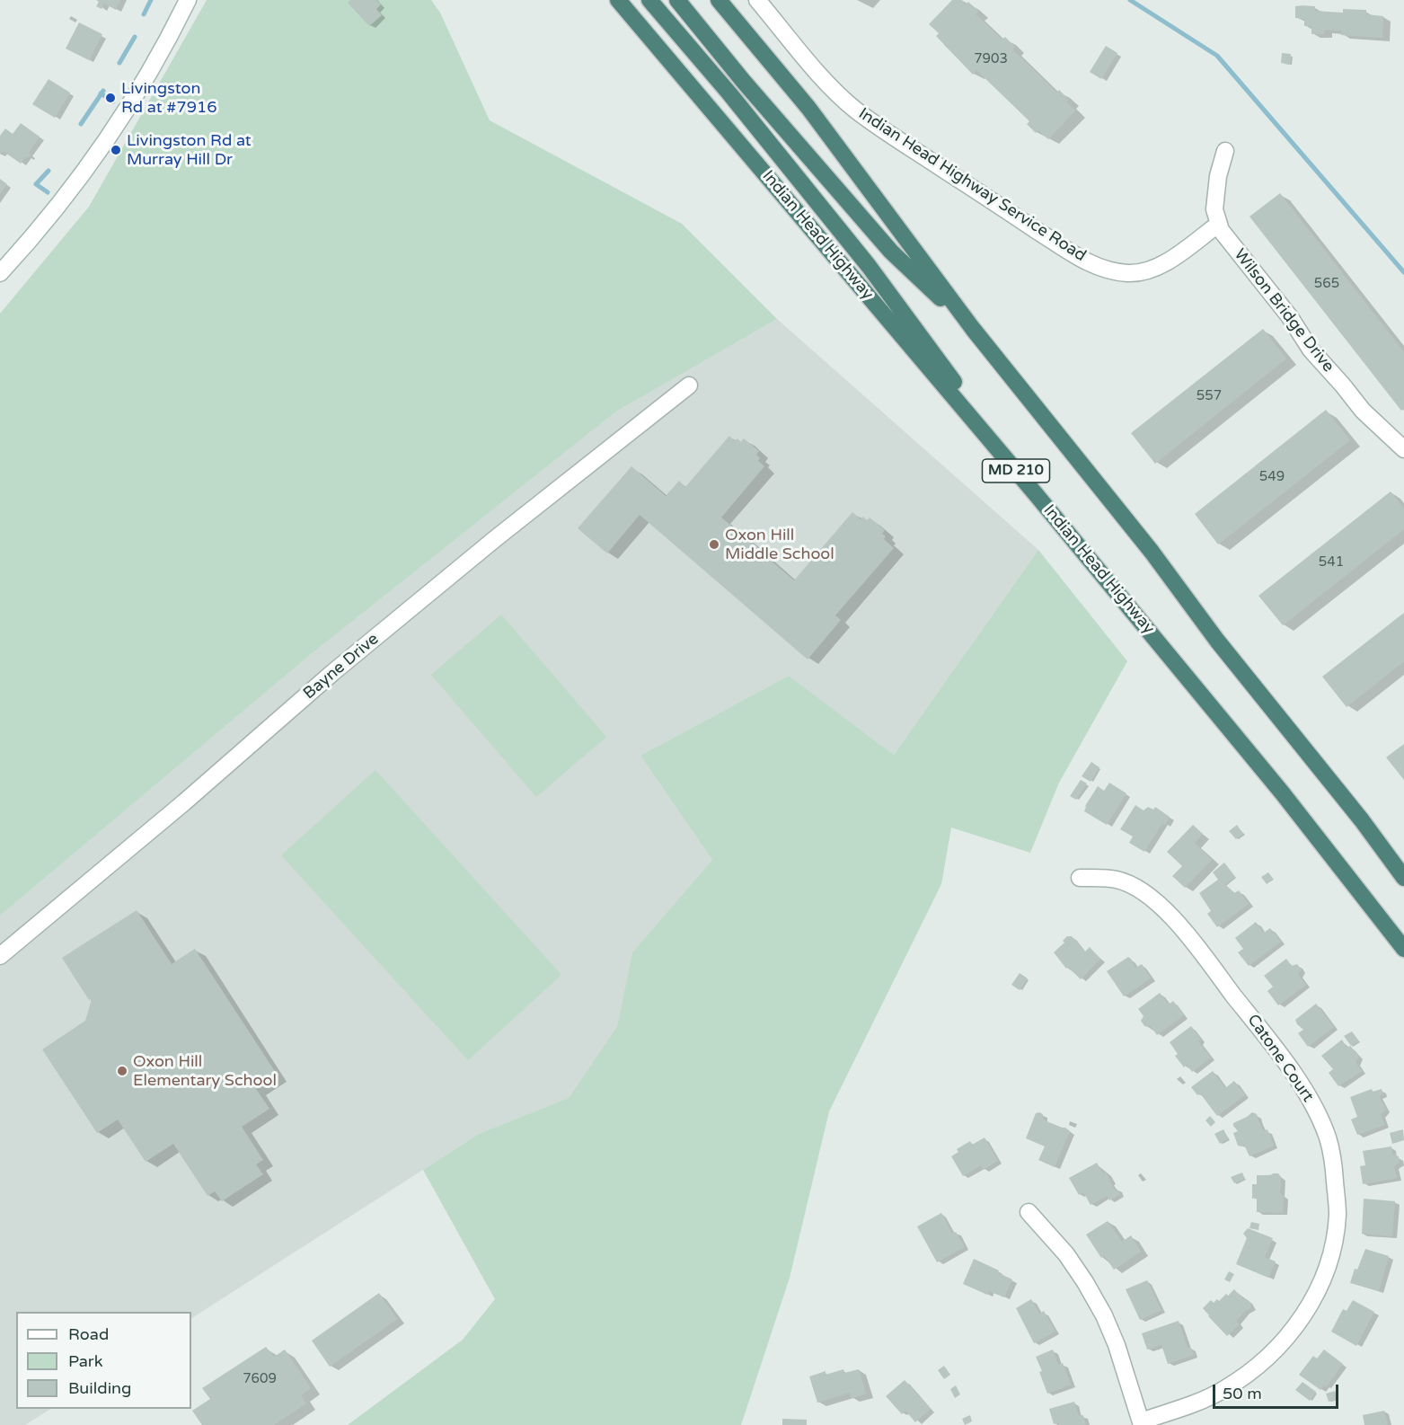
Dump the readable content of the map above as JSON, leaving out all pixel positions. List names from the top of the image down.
{
  "streets": {
    "highway": ["Indian Head Highway", "MD 210"],
    "street": [
      "Indian Head Highway Service Road",
      "Wilson Bridge Drive",
      "Bayne Drive",
      "Catone Court"
    ]
  },
  "crossings": [
    ["Indian Head Highway Service Road", "Wilson Bridge Drive"]
  ],
  "places": [
    "Livingston Rd at #7916",
    "Livingston Rd at Murray Hill Dr",
    "Oxon Hill Middle School",
    "Oxon Hill Elementary School"
  ],
  "house_numbers": [
    "7903",
    "565",
    "557",
    "549",
    "541",
    "7609"
  ],
  "legend": ["Road", "Park", "Building"],
  "scale_bar": "50 m"
}
